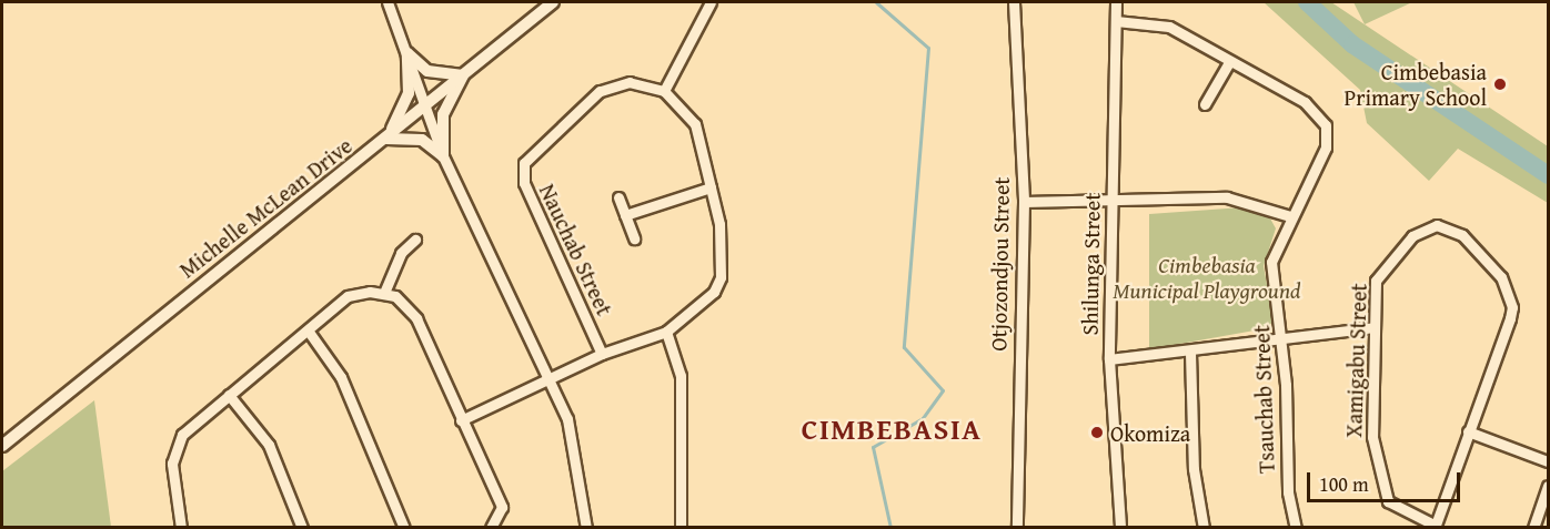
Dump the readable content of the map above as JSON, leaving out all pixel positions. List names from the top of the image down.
{
  "streets": {
    "street": [
      "Michelle McLean Drive",
      "Nauchab Street",
      "Otjozondjou Street",
      "Shilunga Street",
      "Xamigabu Street",
      "Tsauchab Street"
    ]
  },
  "crossings": [
    ["Shilunga Street", "Tsauchab Street"]
  ],
  "districts": ["CIMBEBASIA"],
  "parks": ["Cimbebasia Municipal Playground"],
  "places": ["Cimbebasia Primary School", "Okomiza"],
  "scale_bar": "100 m"
}
